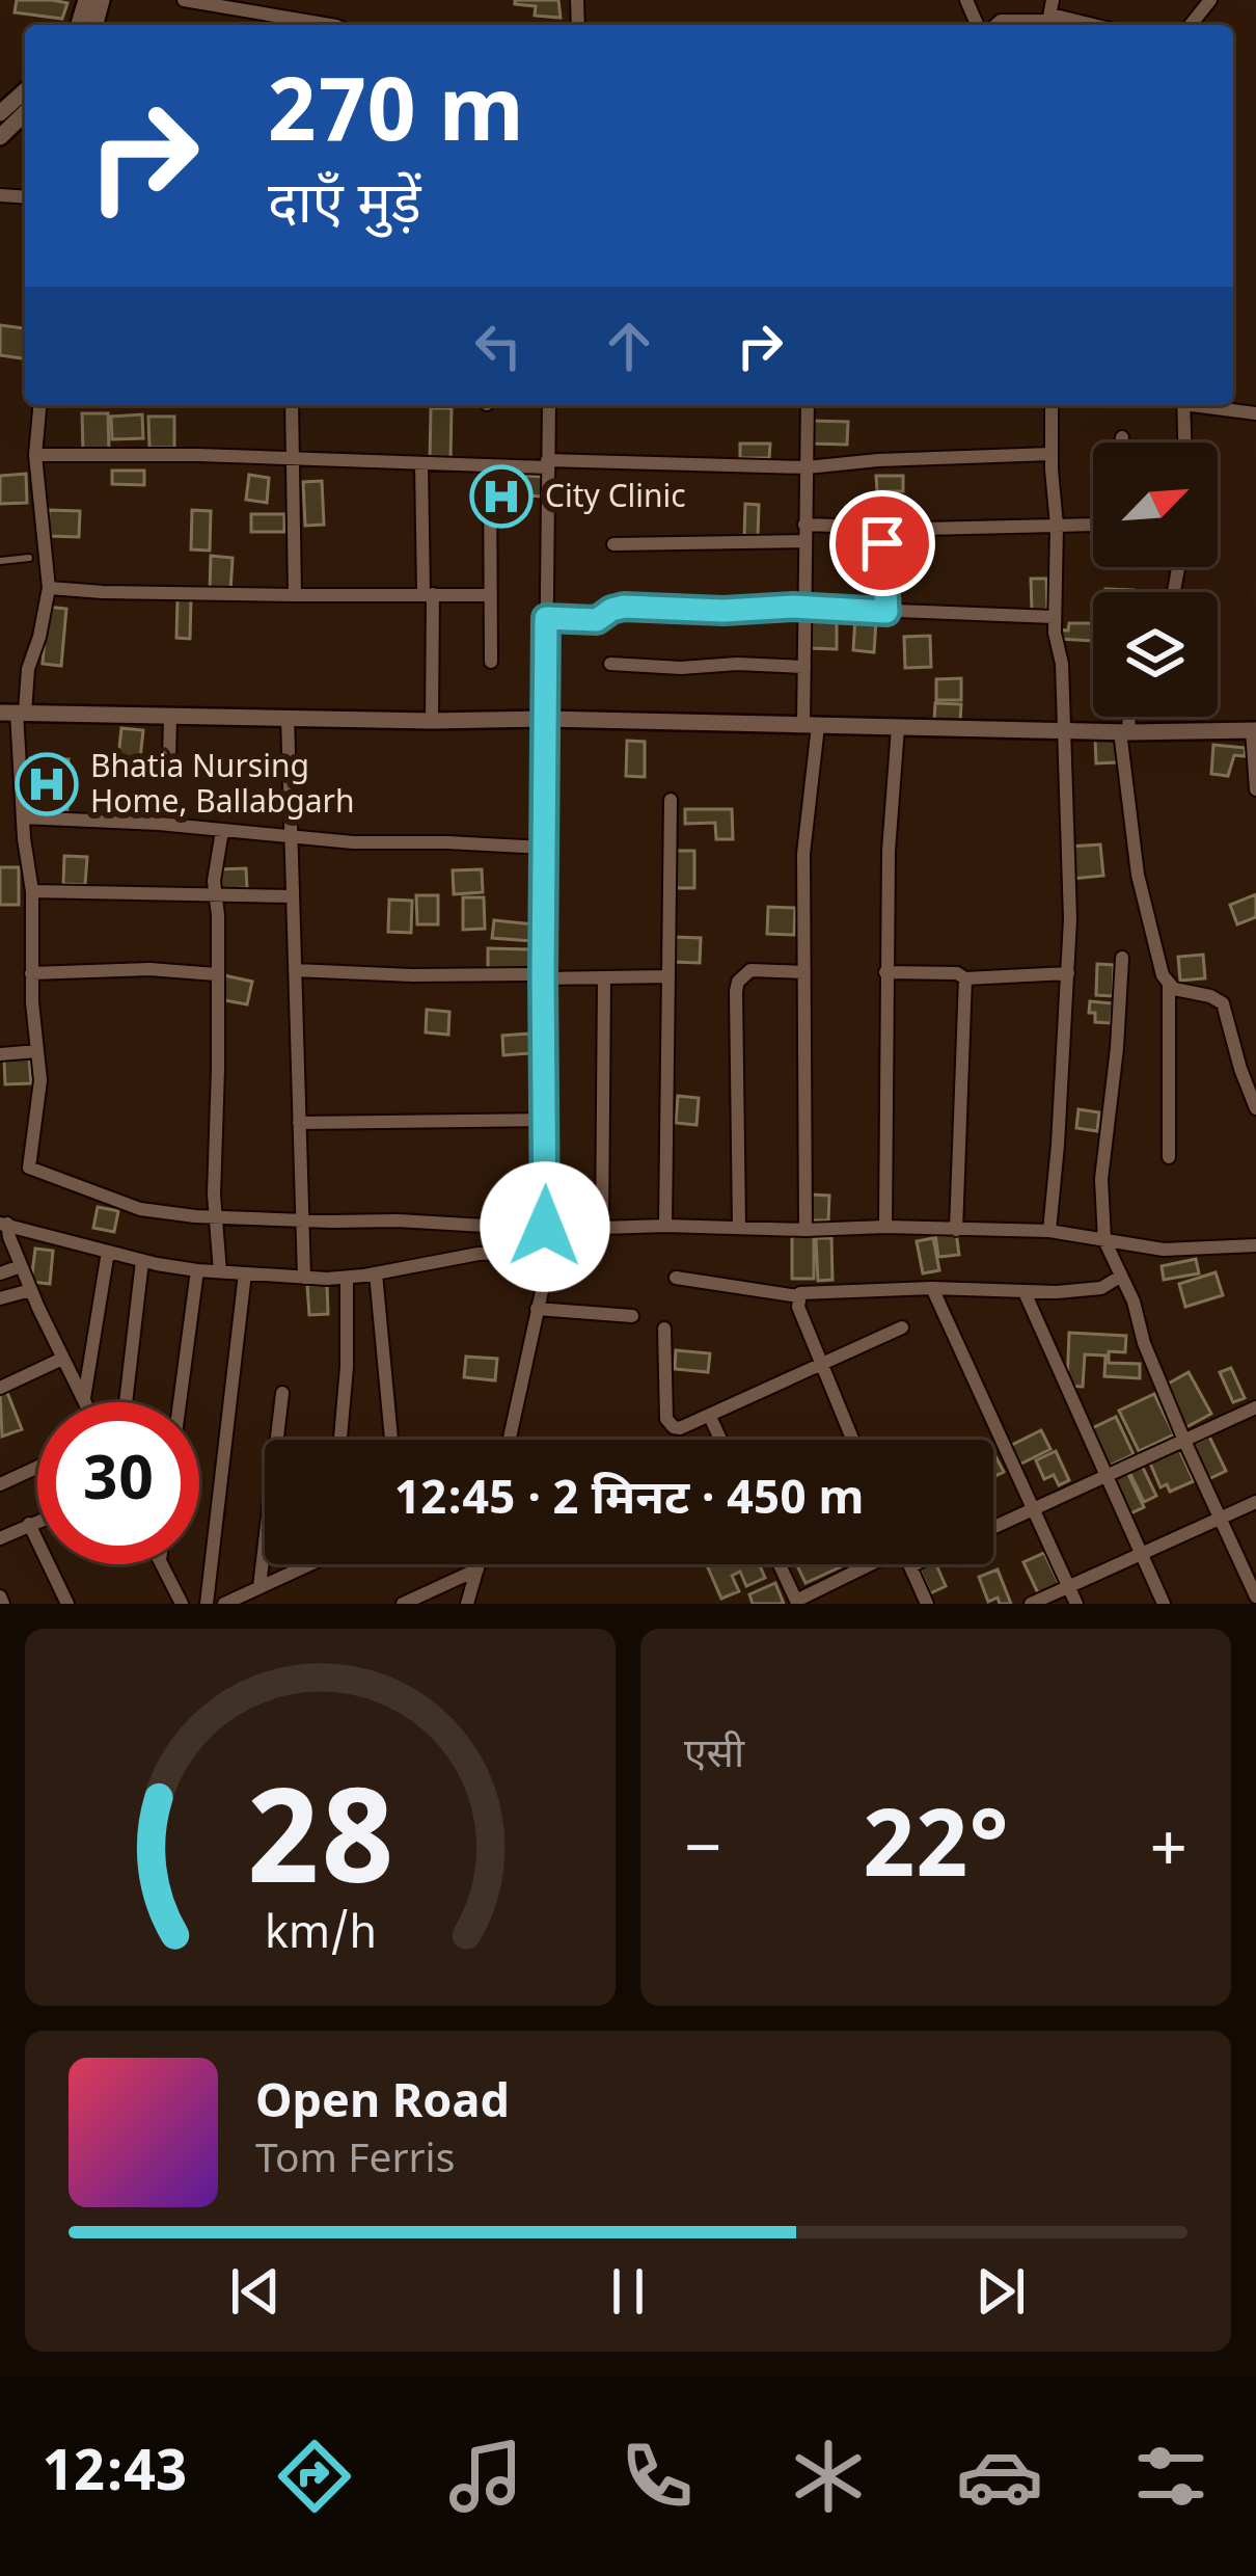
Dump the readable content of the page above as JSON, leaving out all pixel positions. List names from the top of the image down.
{
  "places": {
    "hospital": ["City Clinic", "Bhatia Nursing Home, Ballabgarh"]
  },
  "north": "top right",
  "page": {
    "turn": ["270 m", "दाएँ मुड़ें"],
    "limit": "30",
    "trip": "12:45 · 2 मिनट · 450 m",
    "tile": "एसी",
    "heat": ["−", "22°", "+"],
    "song": ["Open Road", "Tom Ferris"],
    "tabs": "12:43",
    "gauge": ["28", "km/h"]
  }
}
